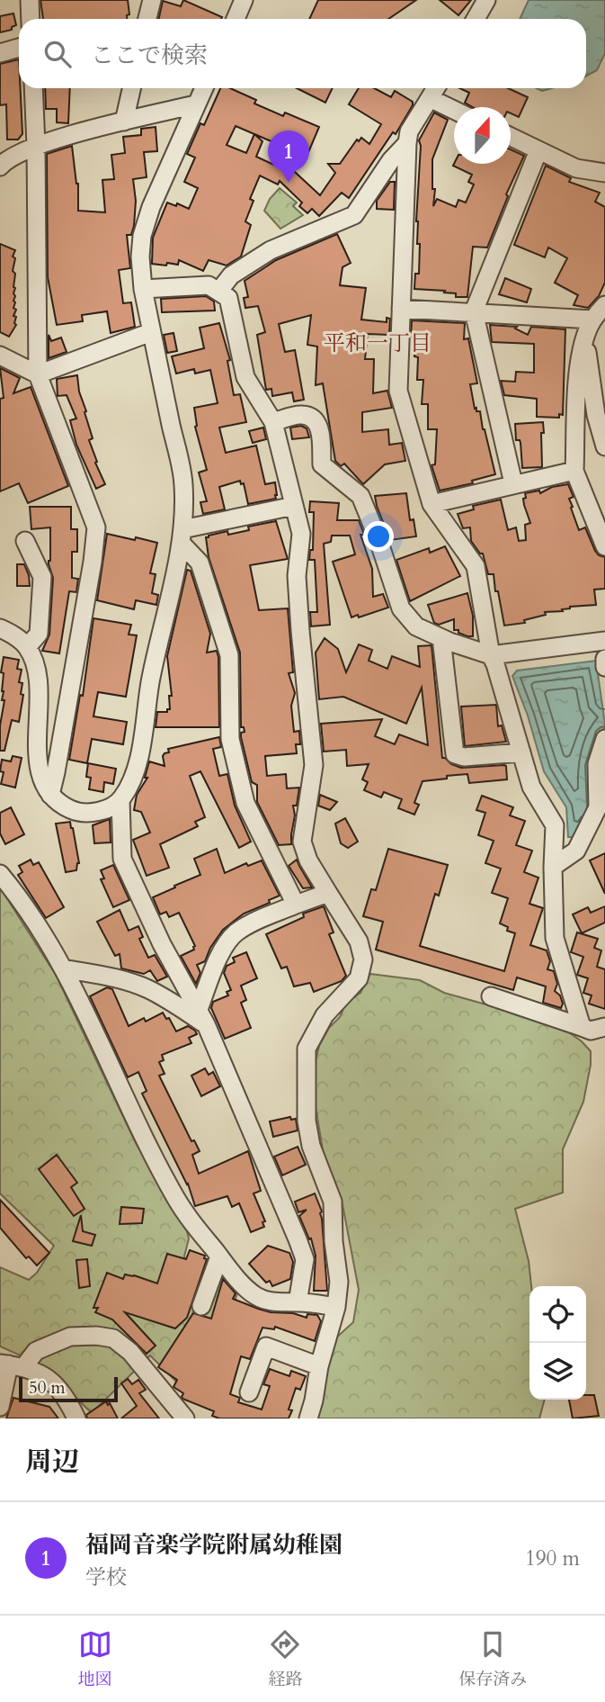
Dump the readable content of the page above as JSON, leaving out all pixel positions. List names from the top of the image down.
{
  "districts": ["平和一丁目"],
  "scale_bar": "50 m",
  "north": "top",
  "page": {
    "search": "ここで検索",
    "pins": "1",
    "scale": "50 m",
    "heading": "周辺",
    "list": [
      {
        "mark": "1",
        "name": "福岡音楽学院附属幼稚園",
        "note": "学校",
        "value": "190 m"
      }
    ],
    "nav": ["地図", "経路", "保存済み"]
  }
}
